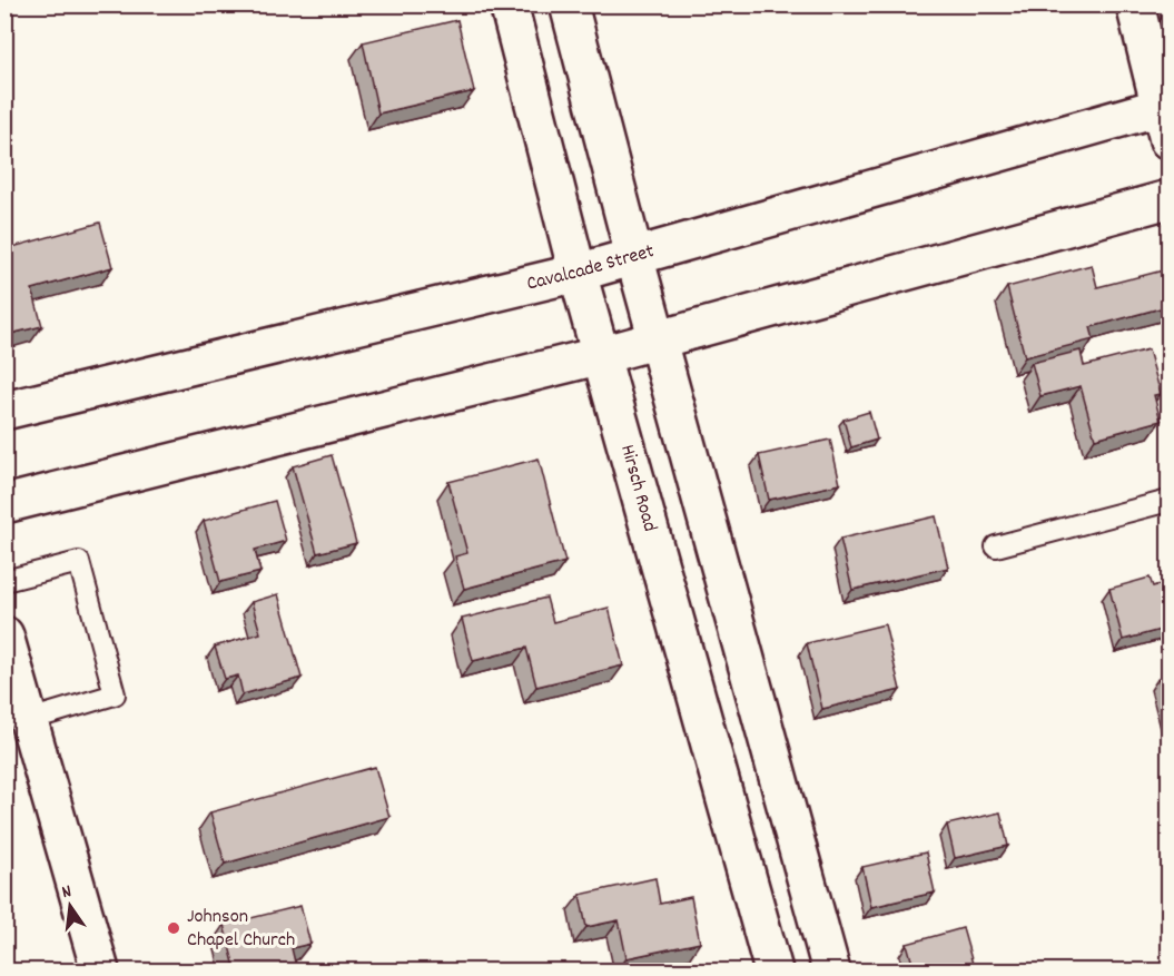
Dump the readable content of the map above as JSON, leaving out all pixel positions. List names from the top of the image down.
{
  "streets": {
    "main road": ["Cavalcade Street", "Hirsch Road"]
  },
  "crossings": [
    ["Cavalcade Street", "Hirsch Road"]
  ],
  "places": ["Johnson Chapel Church"],
  "north": "top"
}
